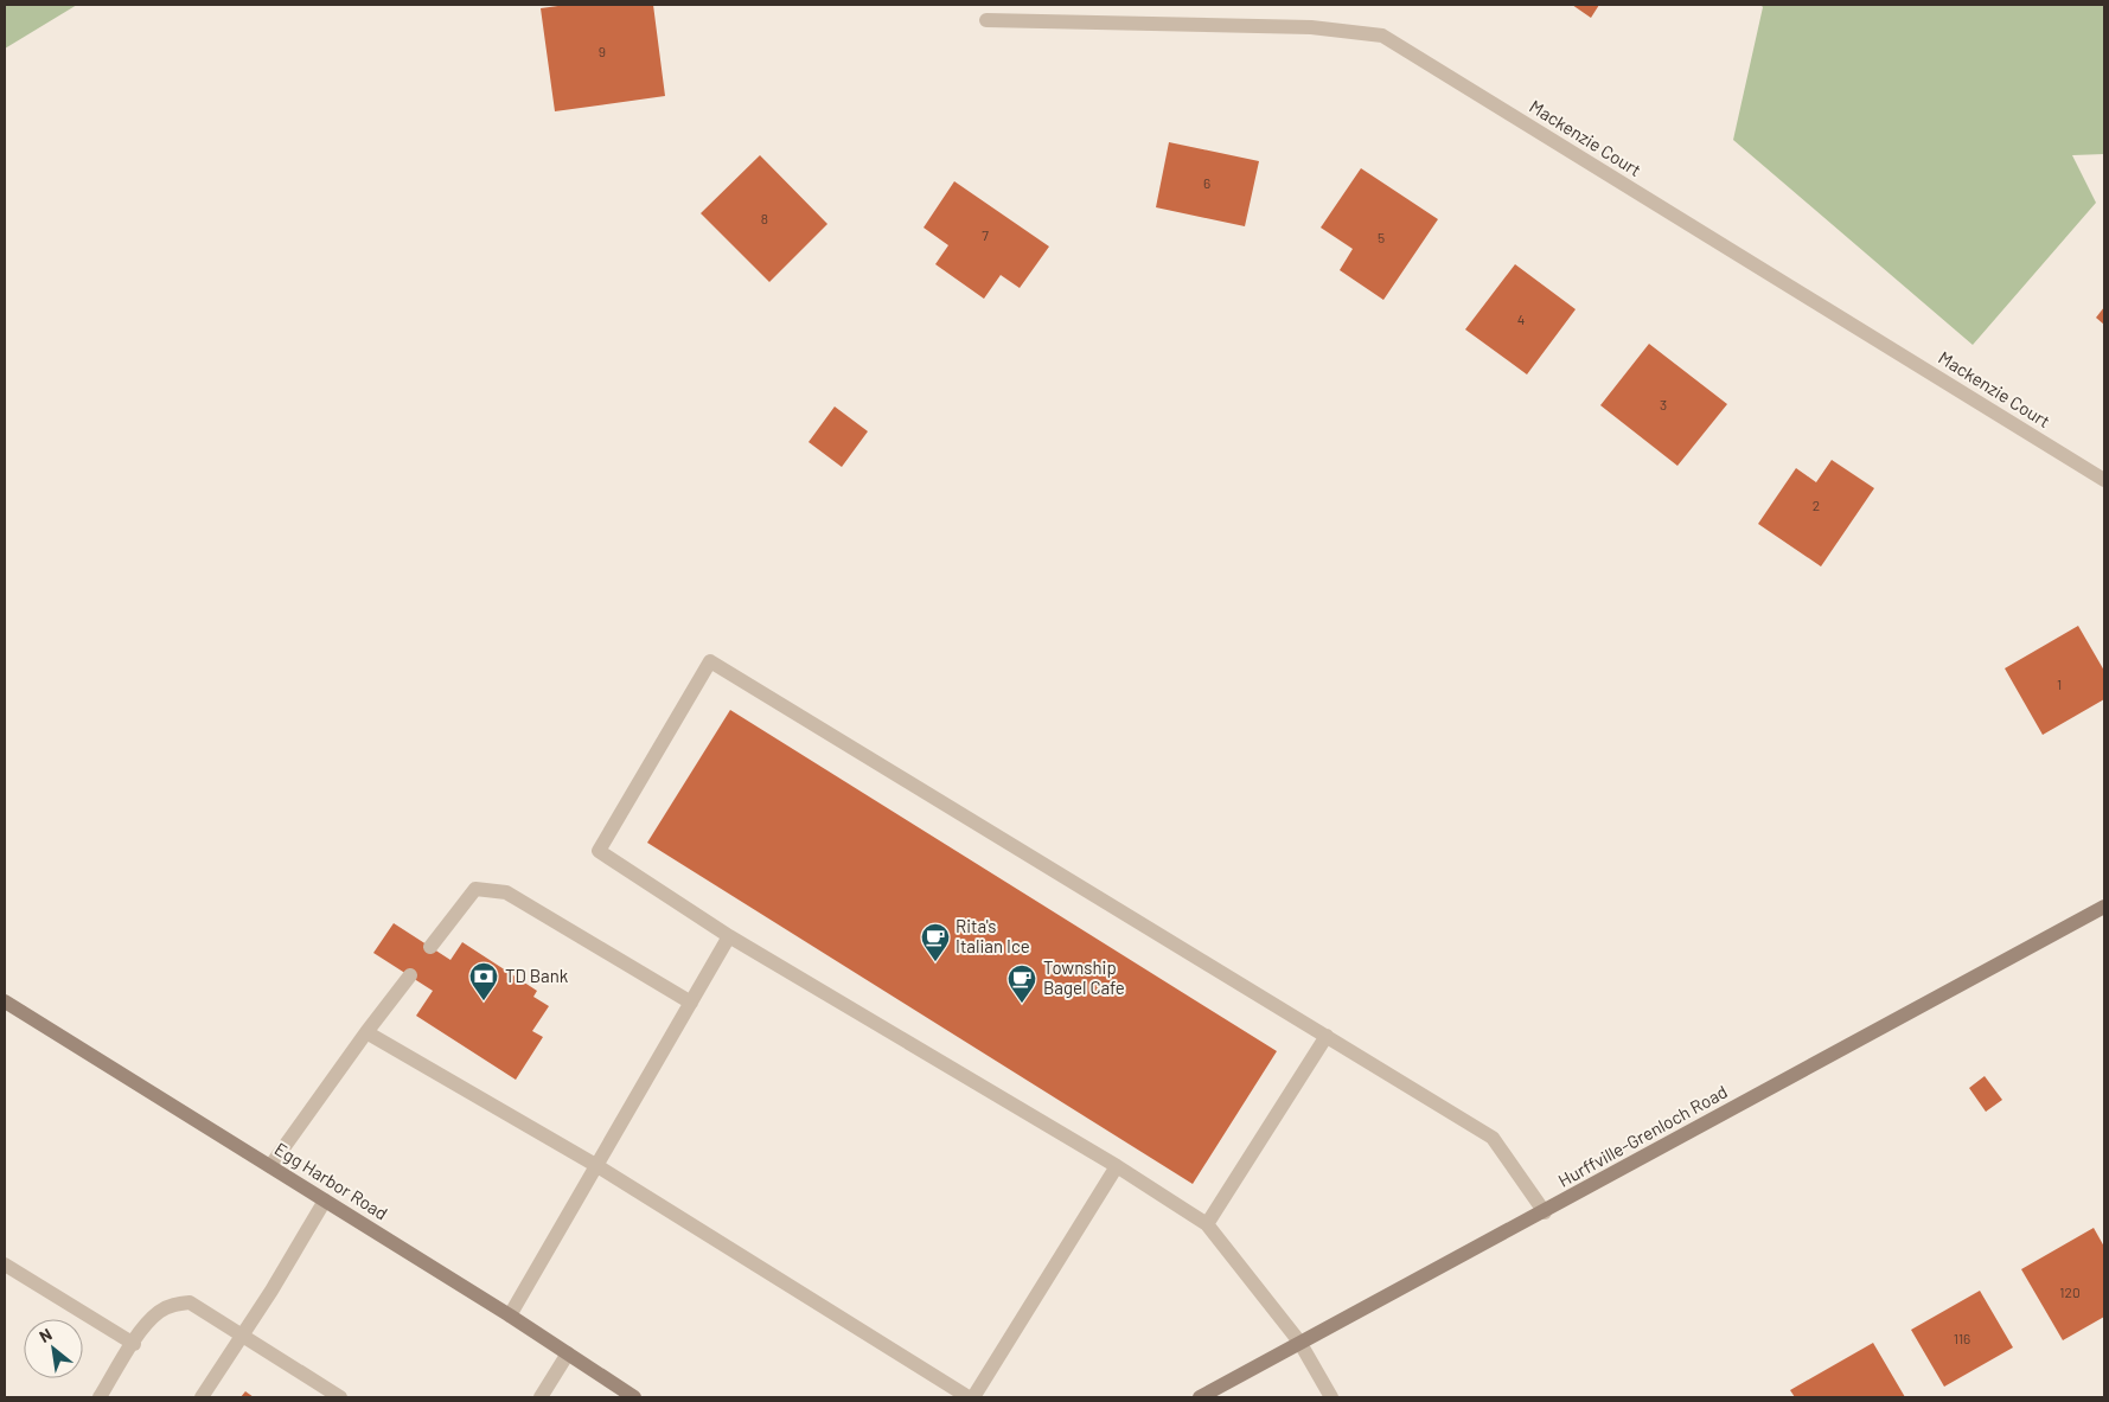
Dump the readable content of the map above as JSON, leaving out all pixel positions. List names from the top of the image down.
{
  "streets": {
    "main road": ["Hurffville-Grenloch Road", "Egg Harbor Road"],
    "street": ["Mackenzie Court"]
  },
  "places": {
    "cafe": ["Rita's Italian Ice", "Township Bagel Cafe"],
    "bank": ["TD Bank"]
  },
  "house_numbers": [
    "9",
    "6",
    "8",
    "7",
    "5",
    "4",
    "3",
    "2",
    "1",
    "120",
    "116"
  ],
  "north": "top left"
}
